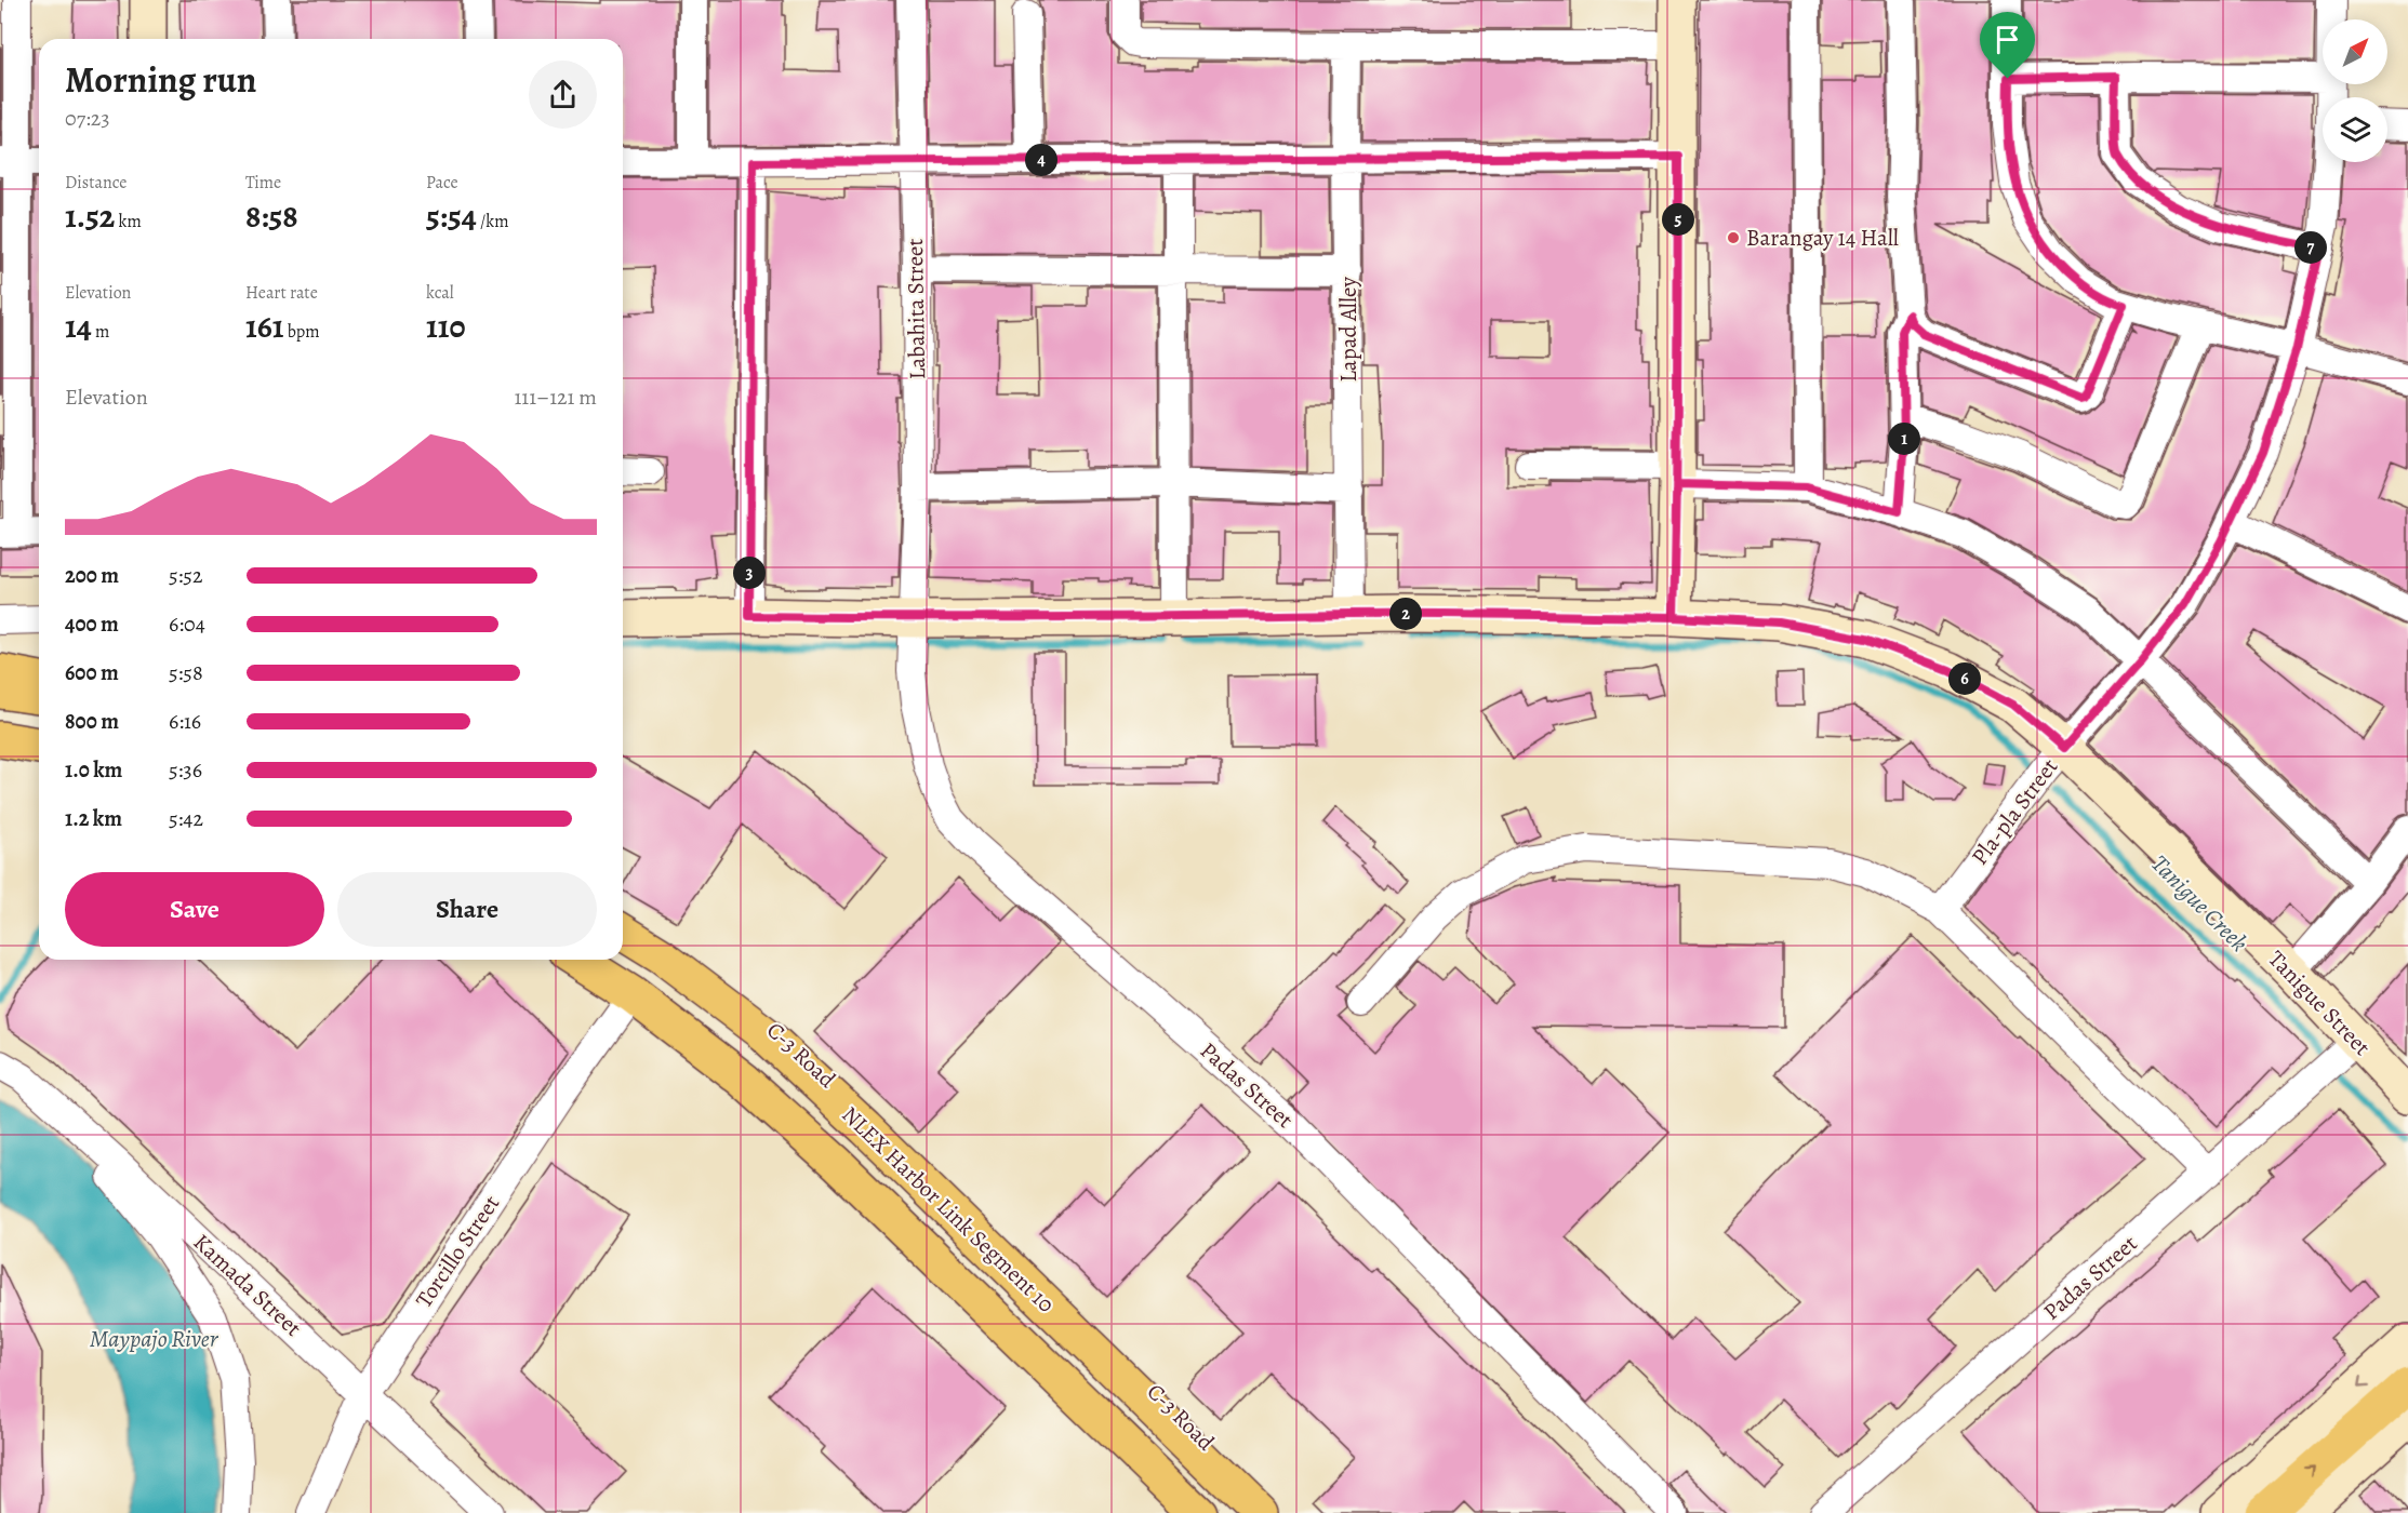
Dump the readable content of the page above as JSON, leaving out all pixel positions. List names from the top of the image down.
{
  "streets": {
    "main road": ["C-3 Road", "NLEX Harbor Link Segment 10"],
    "street": [
      "Labahita Street",
      "Lapad Alley",
      "Pla-pla Street",
      "Tanigue Street",
      "Padas Street",
      "Torcillo Street",
      "Kamada Street"
    ]
  },
  "crossings": [
    ["Labahita Street", "Tanigue Street"],
    ["Labahita Street", "Padas Street"],
    ["Lapad Alley", "Tanigue Street"],
    ["Pla-pla Street", "Tanigue Street"],
    ["Tanigue Street", "Padas Street"],
    ["Torcillo Street", "Kamada Street"]
  ],
  "water": ["Tanigue Creek", "Maypajo River"],
  "places": ["Barangay 14 Hall"],
  "north": "top right",
  "page": {
    "heading": ["Morning run", "07:23"],
    "pins": [
      "4",
      "5",
      "7",
      "1",
      "3",
      "2",
      "6"
    ],
    "stats": [
      ["Distance", "1.52 km"],
      ["Time", "8:58"],
      ["Pace", "5:54 /km"],
      ["Elevation", "14 m"],
      ["Heart rate", "161 bpm"],
      ["kcal", "110"]
    ],
    "chart": ["Elevation", "111–121 m"],
    "list": [
      {
        "name": "200 m",
        "note": "5:52"
      },
      {
        "name": "400 m",
        "note": "6:04"
      },
      {
        "name": "600 m",
        "note": "5:58"
      },
      {
        "name": "800 m",
        "note": "6:16"
      },
      {
        "name": "1.0 km",
        "note": "5:36"
      },
      {
        "name": "1.2 km",
        "note": "5:42"
      }
    ],
    "buttons": ["Save", "Share"]
  }
}
